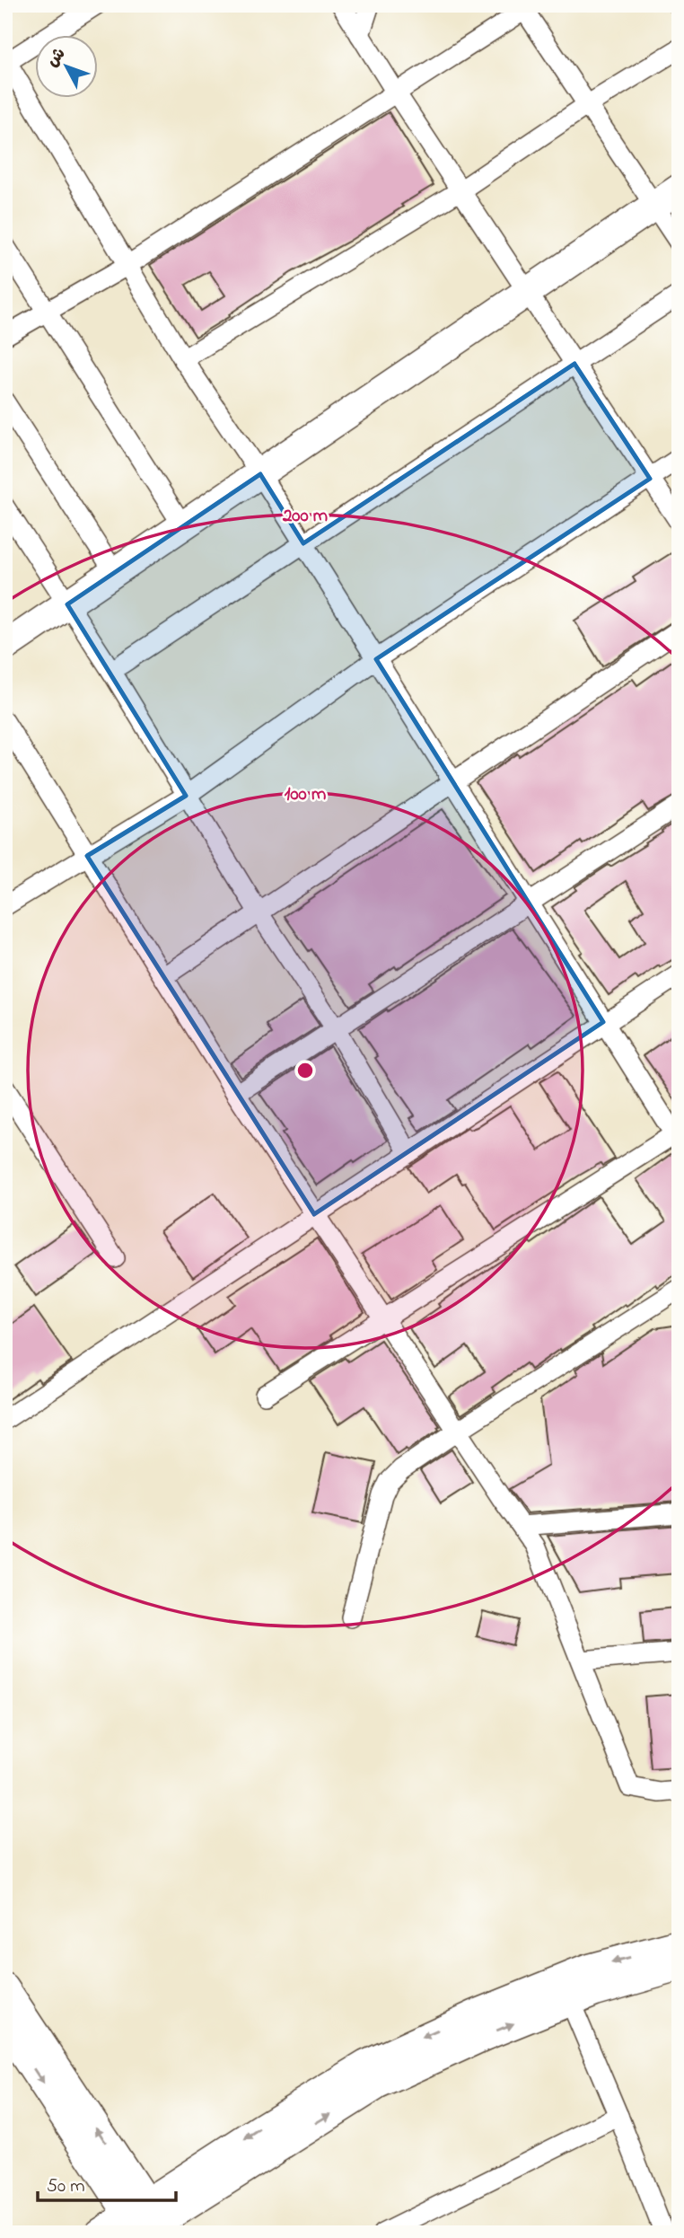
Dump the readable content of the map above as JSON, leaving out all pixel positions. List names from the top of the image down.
{
  "scale_bar": "50 m",
  "north": "top left",
  "rings": ["200 m", "100 m"]
}
